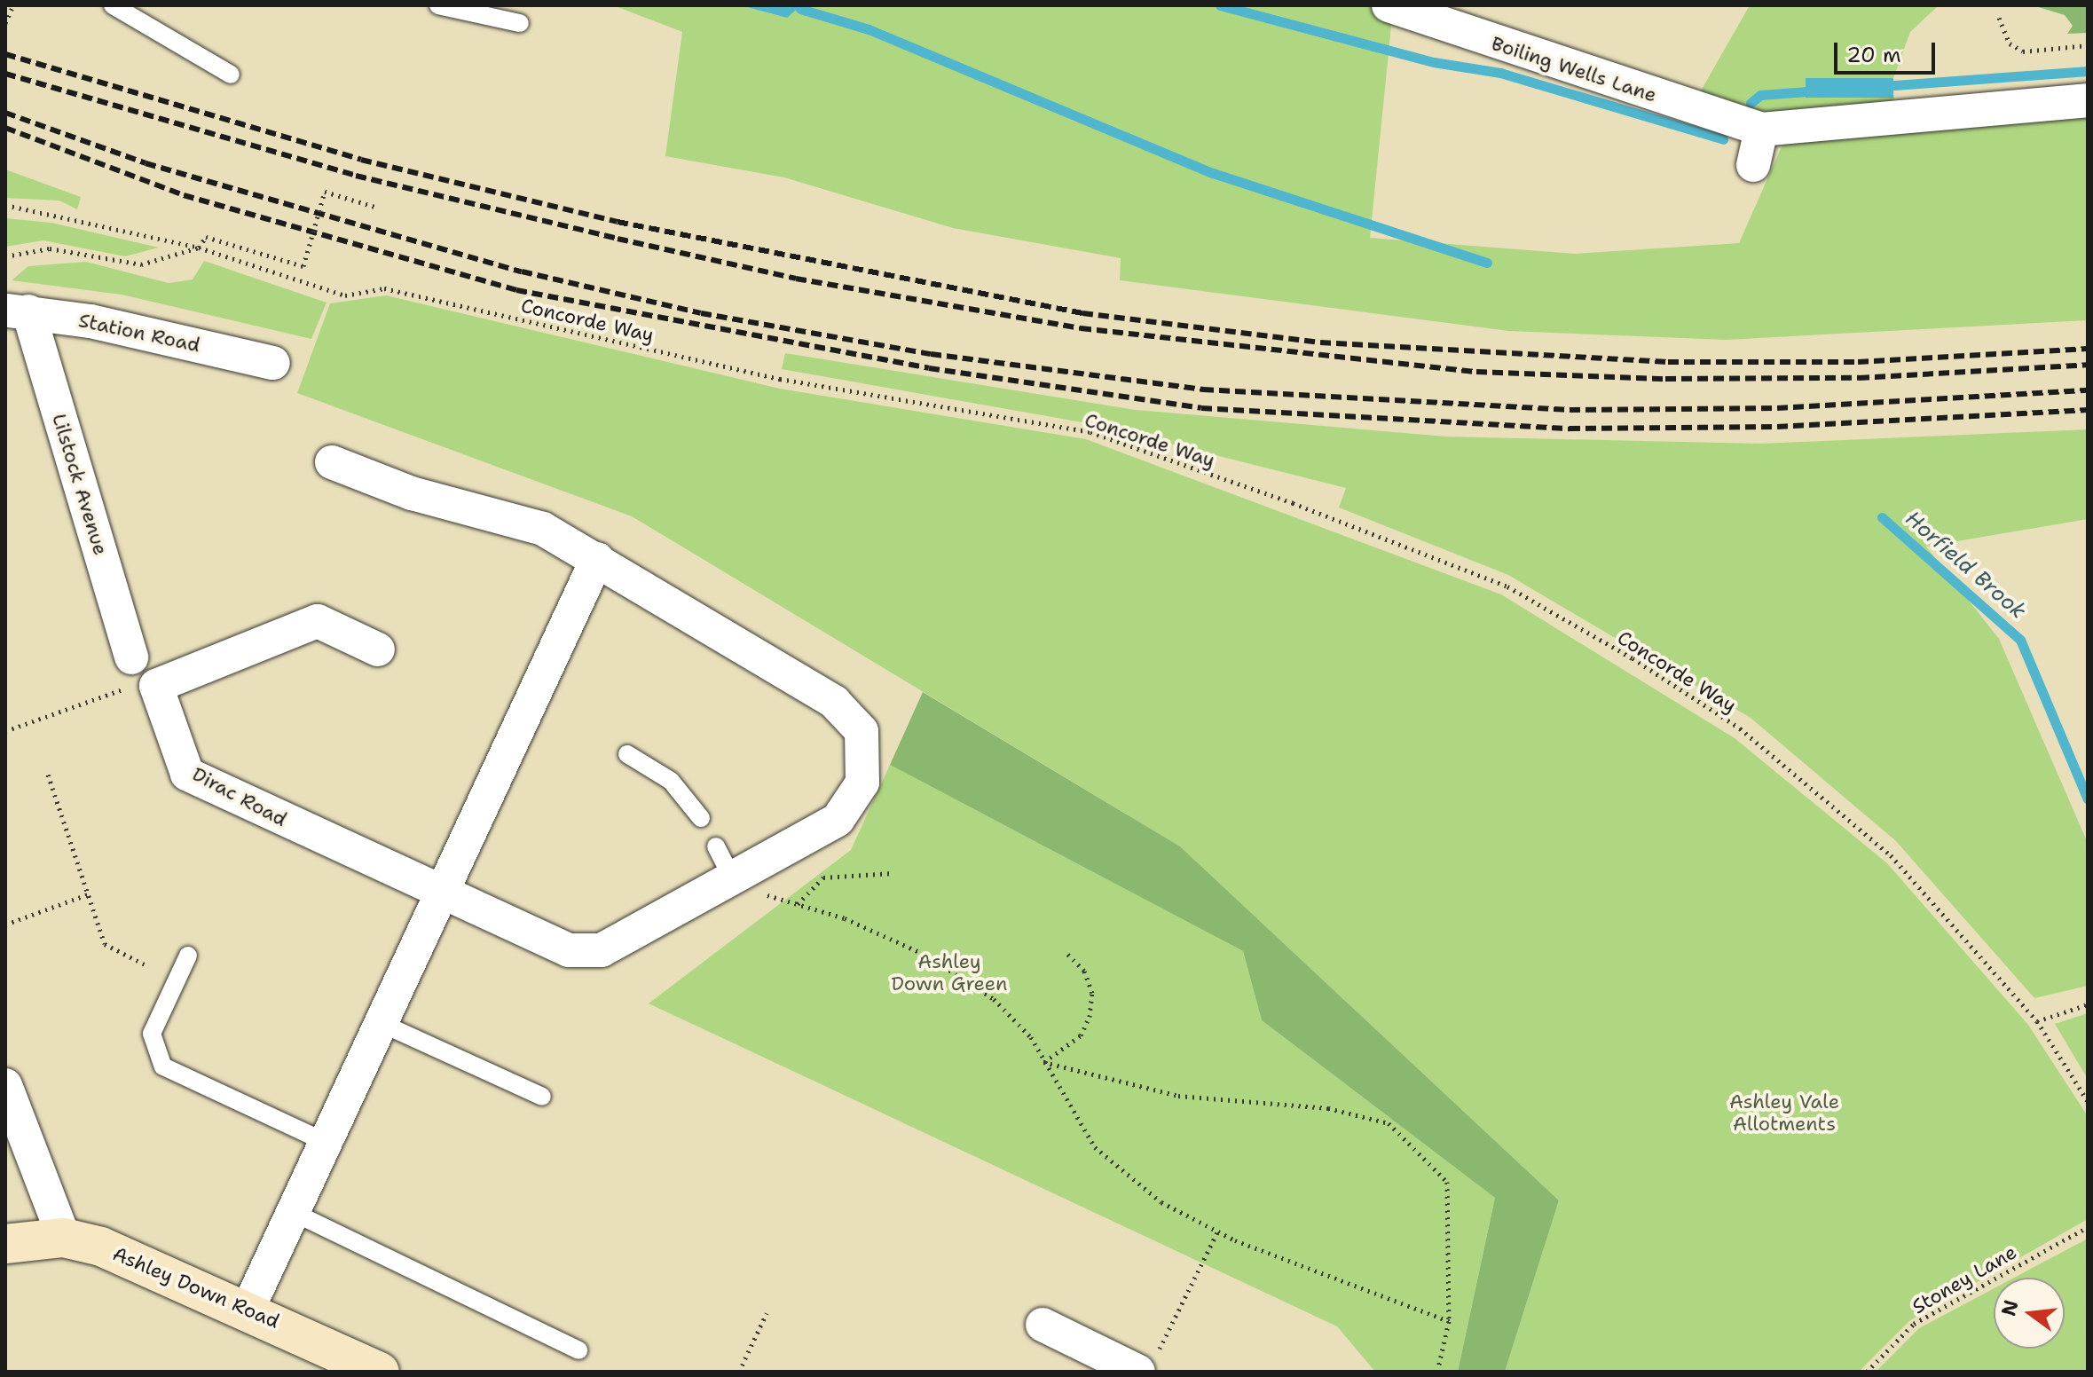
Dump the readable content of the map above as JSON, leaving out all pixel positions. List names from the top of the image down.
{
  "streets": {
    "main road": ["Ashley Down Road"],
    "street": [
      "Boiling Wells Lane",
      "Station Road",
      "Lilstock Avenue",
      "Dirac Road"
    ],
    "path": ["Concorde Way", "Stoney Lane"]
  },
  "crossings": [
    ["Station Road", "Lilstock Avenue"]
  ],
  "water": ["Horfield Brook"],
  "parks": ["Ashley Down Green", "Ashley Vale Allotments"],
  "scale_bar": "20 m",
  "north": "left"
}
